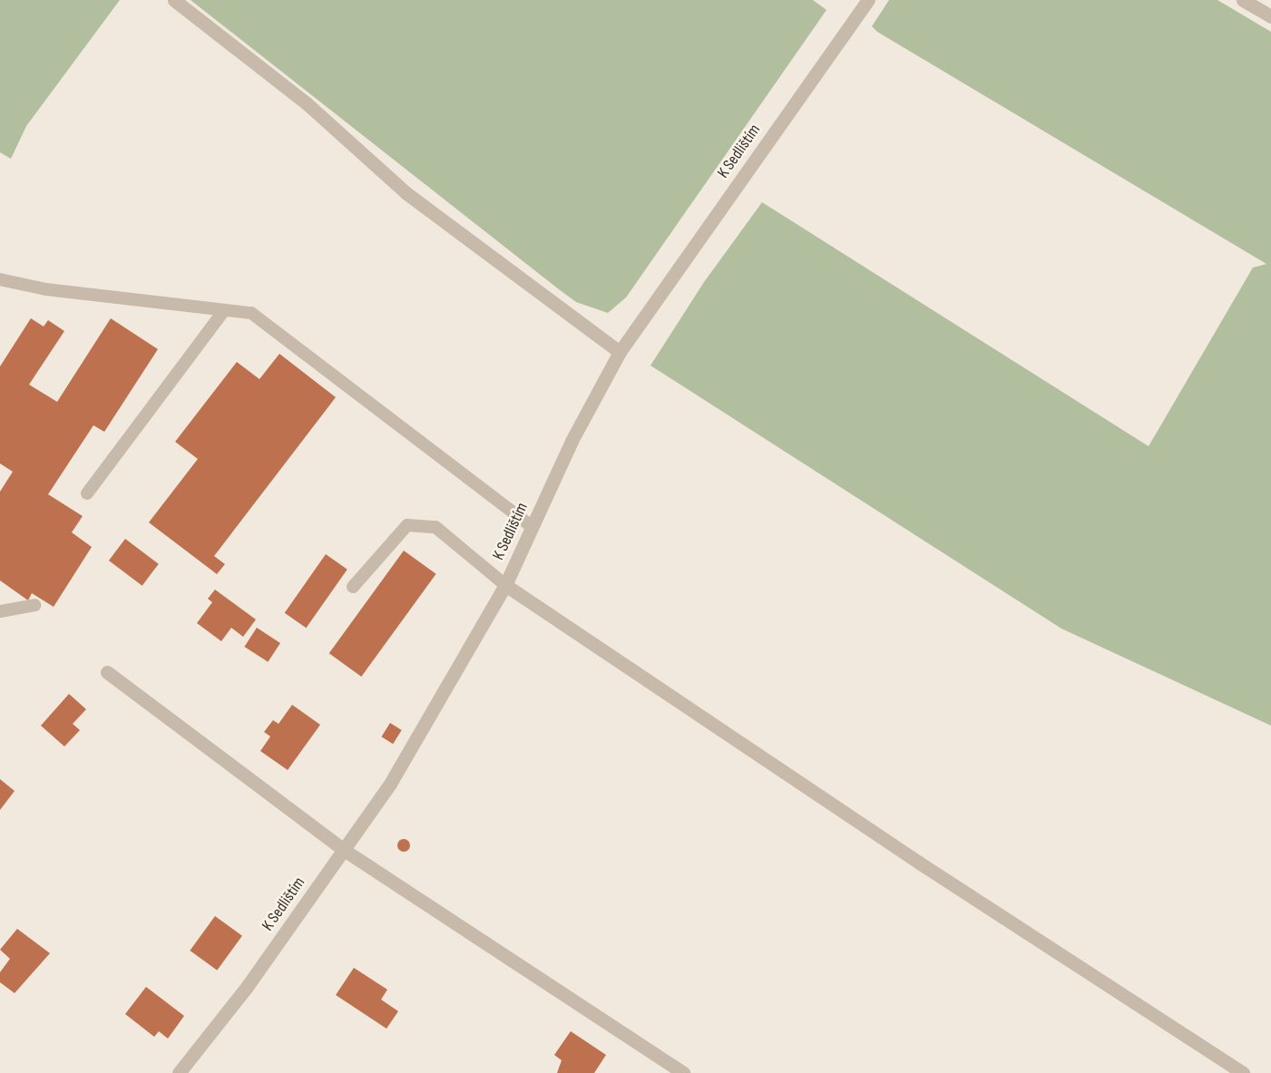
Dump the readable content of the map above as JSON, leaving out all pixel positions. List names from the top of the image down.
{
  "streets": {
    "street": ["K Sedlištím"]
  }
}
